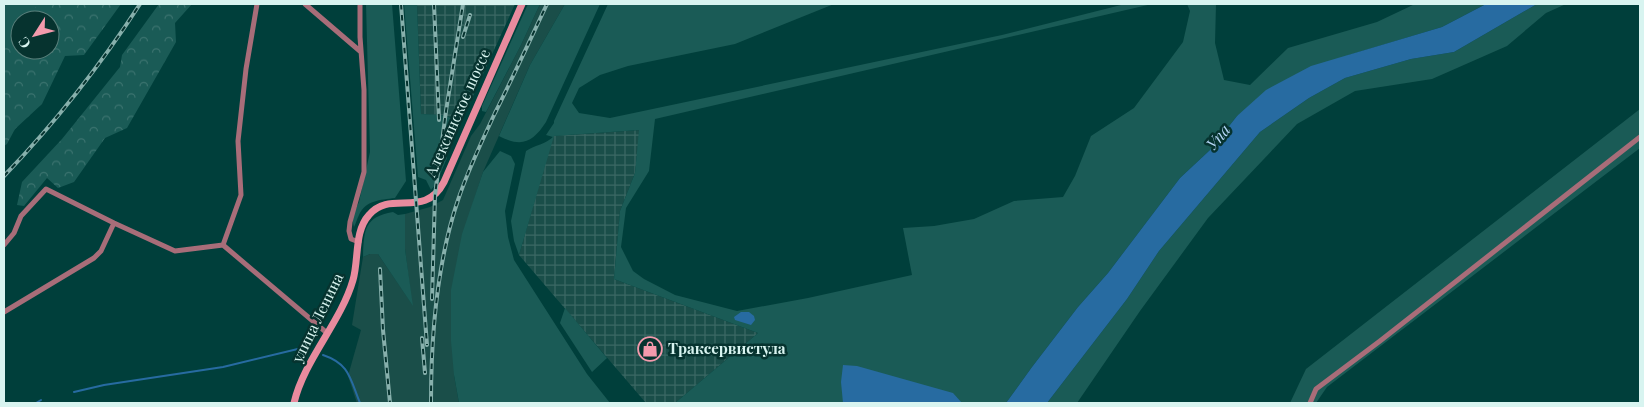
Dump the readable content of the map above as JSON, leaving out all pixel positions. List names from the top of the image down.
{
  "streets": {
    "main road": ["Алексинское шоссе", "улица Ленина"]
  },
  "crossings": [
    ["Алексинское шоссе", "улица Ленина"]
  ],
  "water": ["Упа"],
  "places": {
    "shop": ["Траксервистула"]
  },
  "north": "bottom left"
}
